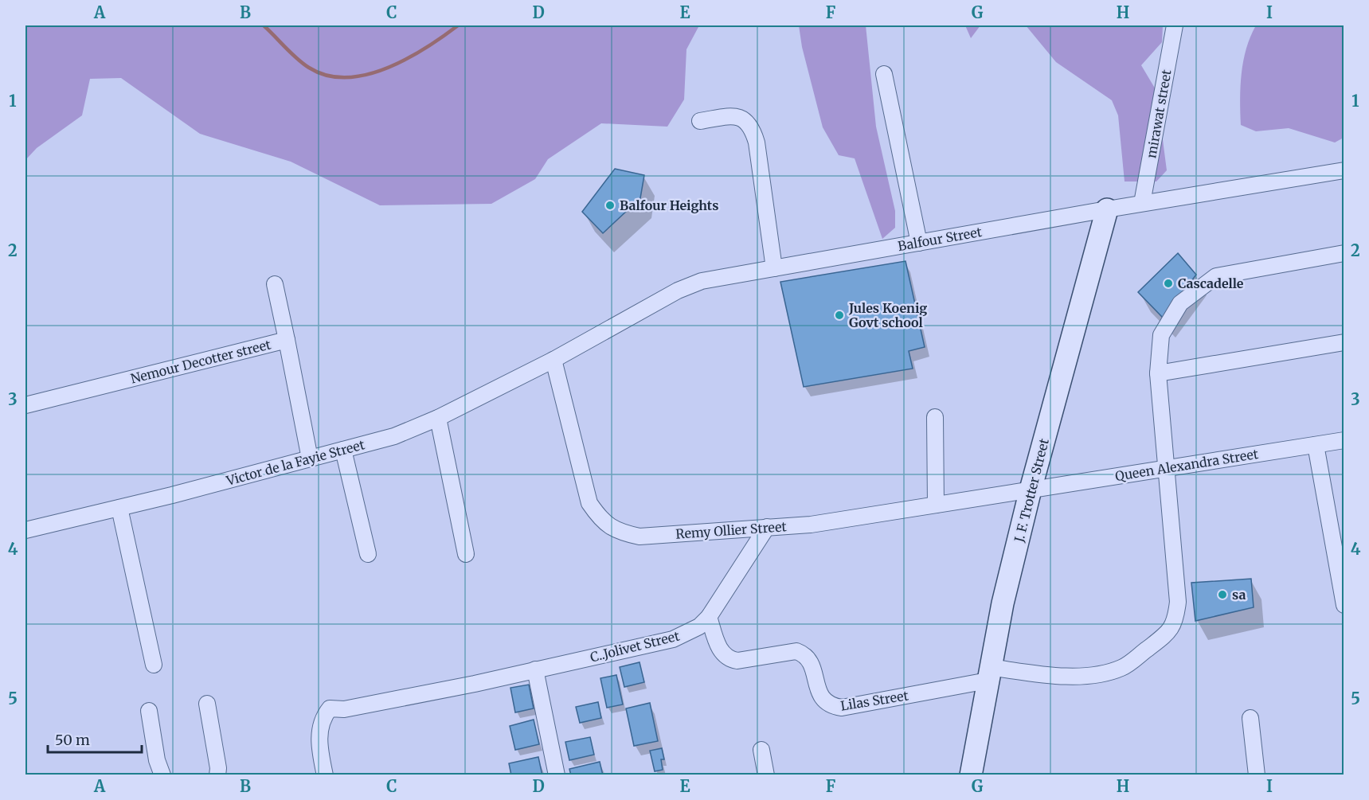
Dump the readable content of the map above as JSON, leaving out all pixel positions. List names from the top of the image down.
{
  "streets": {
    "street": [
      "mirawat street",
      "Balfour Street",
      "Nemour Decotter street",
      "Victor de la Fayie Street",
      "Queen Alexandra Street",
      "J. F. Trotter Street",
      "Remy Ollier Street",
      "C..Jolivet Street",
      "Lilas Street"
    ]
  },
  "crossings": [
    ["mirawat street", "Balfour Street"],
    ["Balfour Street", "Victor de la Fayie Street"],
    ["Balfour Street", "J. F. Trotter Street"],
    ["Balfour Street", "Remy Ollier Street"],
    ["Nemour Decotter street", "Victor de la Fayie Street"],
    ["Victor de la Fayie Street", "Remy Ollier Street"],
    ["Queen Alexandra Street", "J. F. Trotter Street"],
    ["Queen Alexandra Street", "Remy Ollier Street"],
    ["J. F. Trotter Street", "Remy Ollier Street"],
    ["J. F. Trotter Street", "Lilas Street"],
    ["Remy Ollier Street", "C..Jolivet Street"],
    ["C..Jolivet Street", "Lilas Street"]
  ],
  "places": [
    "Balfour Heights",
    "Cascadelle",
    "Jules Koenig Govt school",
    "sa"
  ],
  "scale_bar": "50 m",
  "grid": {
    "columns": [
      "A",
      "B",
      "C",
      "D",
      "E",
      "F",
      "G",
      "H",
      "I"
    ],
    "rows": [
      "1",
      "2",
      "3",
      "4",
      "5"
    ]
  }
}
